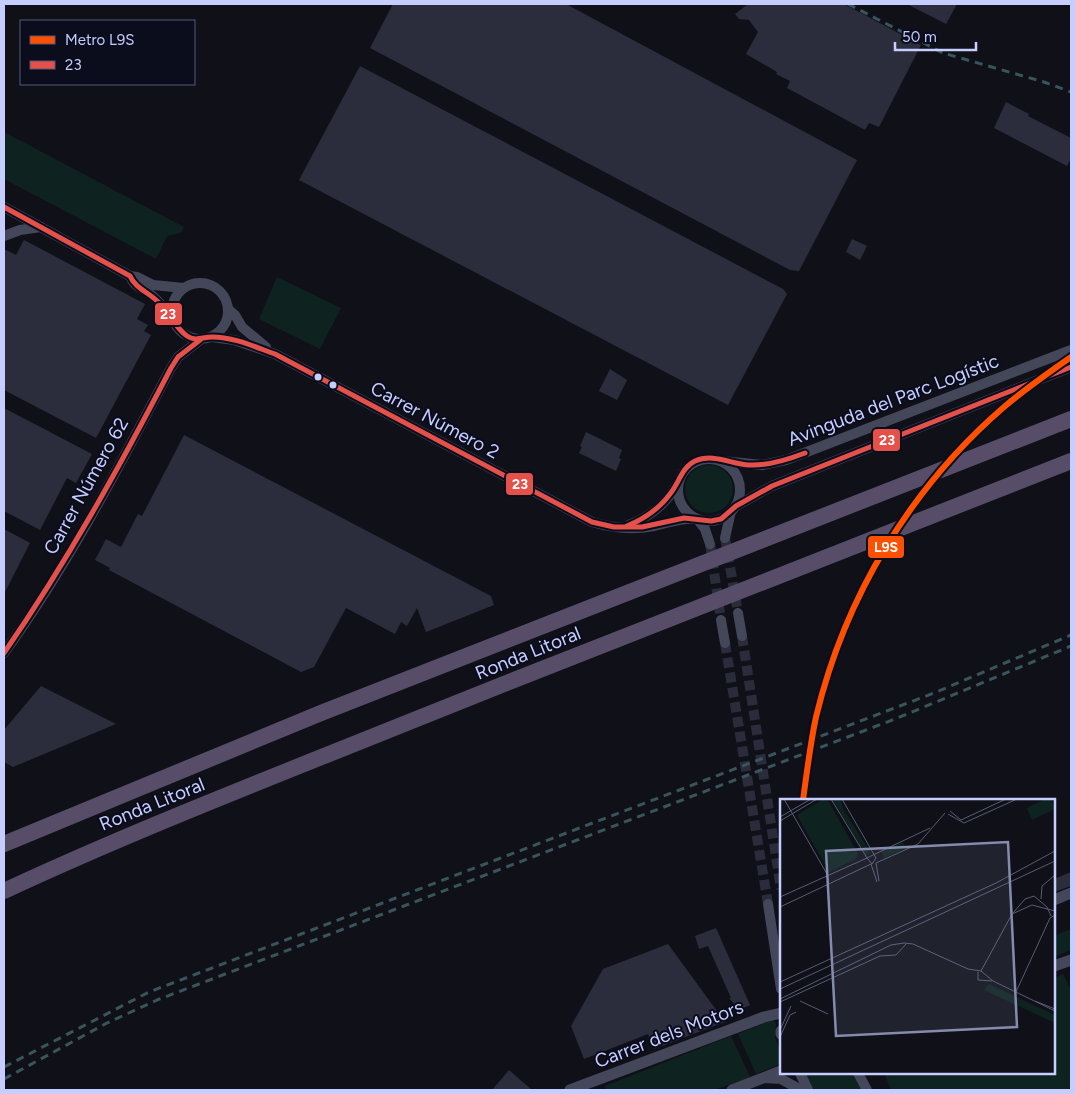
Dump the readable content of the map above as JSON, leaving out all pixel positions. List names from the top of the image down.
{
  "streets": {
    "highway": ["Ronda Litoral"],
    "street": [
      "Avinguda del Parc Logístic",
      "Carrer Número 2",
      "Carrer Número 62",
      "Carrer dels Motors"
    ]
  },
  "crossings": [
    ["Avinguda del Parc Logístic", "Carrer Número 2"],
    ["Carrer Número 2", "Carrer Número 62"]
  ],
  "lines": ["transit line 23", "metro line L9S"],
  "legend": ["Metro L9S", "23"],
  "scale_bar": "50 m"
}
